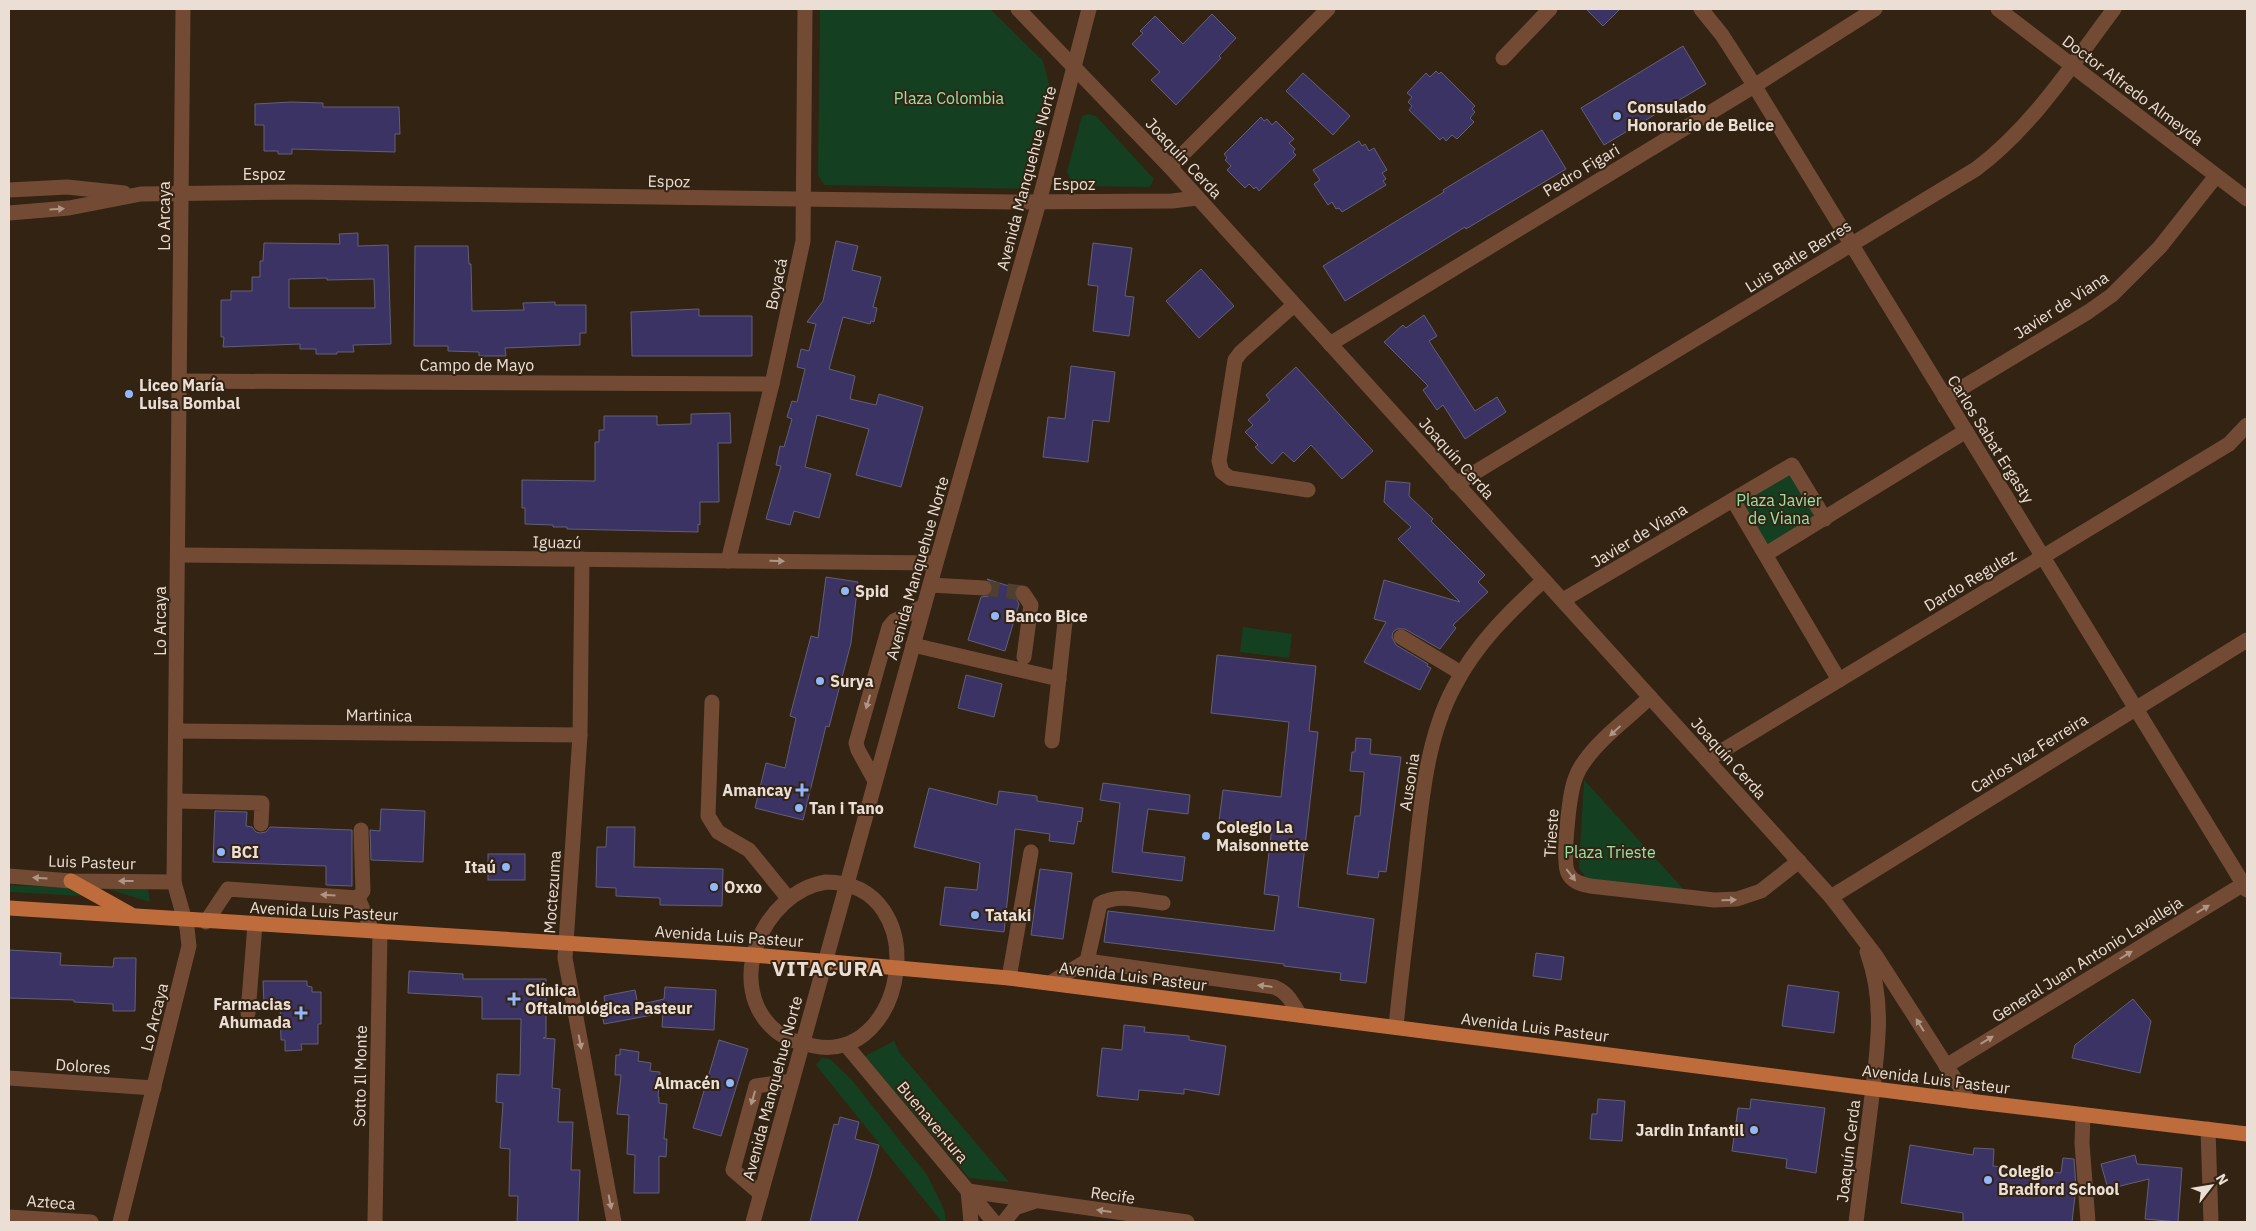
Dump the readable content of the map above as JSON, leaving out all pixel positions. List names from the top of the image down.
{
  "streets": {
    "main road": ["Avenida Luis Pasteur"],
    "street": [
      "Doctor Alfredo Almeyda",
      "Joaquín Cerda",
      "Pedro Figari",
      "Espoz",
      "Avenida Manquehue Norte",
      "Lo Arcaya",
      "Luis Batle Berres",
      "Boyacá",
      "Javier de Viana",
      "Campo de Mayo",
      "Carlos Sabat Ergasty",
      "Iguazú",
      "Dardo Regulez",
      "Martinica",
      "Carlos Vaz Ferreira",
      "Ausonia",
      "Trieste",
      "Luis Pasteur",
      "Moctezuma",
      "General Juan Antonio Lavalleja",
      "Dolores",
      "Sotto Il Monte",
      "Buenaventura",
      "Recife",
      "Azteca"
    ]
  },
  "crossings": [
    ["Doctor Alfredo Almeyda", "Luis Batle Berres"],
    ["Doctor Alfredo Almeyda", "Javier de Viana"],
    ["Joaquín Cerda", "Pedro Figari"],
    ["Joaquín Cerda", "Espoz"],
    ["Joaquín Cerda", "Avenida Manquehue Norte"],
    ["Joaquín Cerda", "Luis Batle Berres"],
    ["Joaquín Cerda", "Javier de Viana"],
    ["Joaquín Cerda", "Dardo Regulez"],
    ["Joaquín Cerda", "Carlos Vaz Ferreira"],
    ["Joaquín Cerda", "Ausonia"],
    ["Joaquín Cerda", "Trieste"],
    ["Joaquín Cerda", "Avenida Luis Pasteur"],
    ["Joaquín Cerda", "General Juan Antonio Lavalleja"],
    ["Pedro Figari", "Carlos Sabat Ergasty"],
    ["Espoz", "Avenida Manquehue Norte"],
    ["Espoz", "Lo Arcaya"],
    ["Espoz", "Boyacá"],
    ["Avenida Manquehue Norte", "Iguazú"],
    ["Avenida Manquehue Norte", "Avenida Luis Pasteur"],
    ["Lo Arcaya", "Campo de Mayo"],
    ["Lo Arcaya", "Iguazú"],
    ["Lo Arcaya", "Martinica"],
    ["Lo Arcaya", "Luis Pasteur"],
    ["Lo Arcaya", "Avenida Luis Pasteur"],
    ["Lo Arcaya", "Dolores"],
    ["Luis Batle Berres", "Carlos Sabat Ergasty"],
    ["Boyacá", "Campo de Mayo"],
    ["Boyacá", "Iguazú"],
    ["Javier de Viana", "Carlos Sabat Ergasty"],
    ["Carlos Sabat Ergasty", "Dardo Regulez"],
    ["Carlos Sabat Ergasty", "Carlos Vaz Ferreira"],
    ["Carlos Sabat Ergasty", "General Juan Antonio Lavalleja"],
    ["Iguazú", "Moctezuma"],
    ["Martinica", "Moctezuma"],
    ["Ausonia", "Avenida Luis Pasteur"],
    ["Moctezuma", "Avenida Luis Pasteur"],
    ["Avenida Luis Pasteur", "Sotto Il Monte"],
    ["Buenaventura", "Recife"]
  ],
  "one_way": [
    "Luis Pasteur",
    "Moctezuma",
    "General Juan Antonio Lavalleja",
    "Recife"
  ],
  "districts": ["VITACURA"],
  "parks": ["Plaza Colombia", "Plaza Javier de Viana", "Plaza Trieste"],
  "places": {
    "other": [
      "Consulado Honorario de Belice",
      "Liceo María Luisa Bombal",
      "Spid",
      "Banco Bice",
      "Surya",
      "Tan i Tano",
      "Colegio La Maisonnette",
      "BCI",
      "Itaú",
      "Oxxo",
      "Tataki",
      "Almacén",
      "Jardin Infantil",
      "Colegio Bradford School"
    ],
    "health": ["Amancay", "Clínica Oftalmológica Pasteur", "Farmacias Ahumada"]
  },
  "north": "top right"
}
